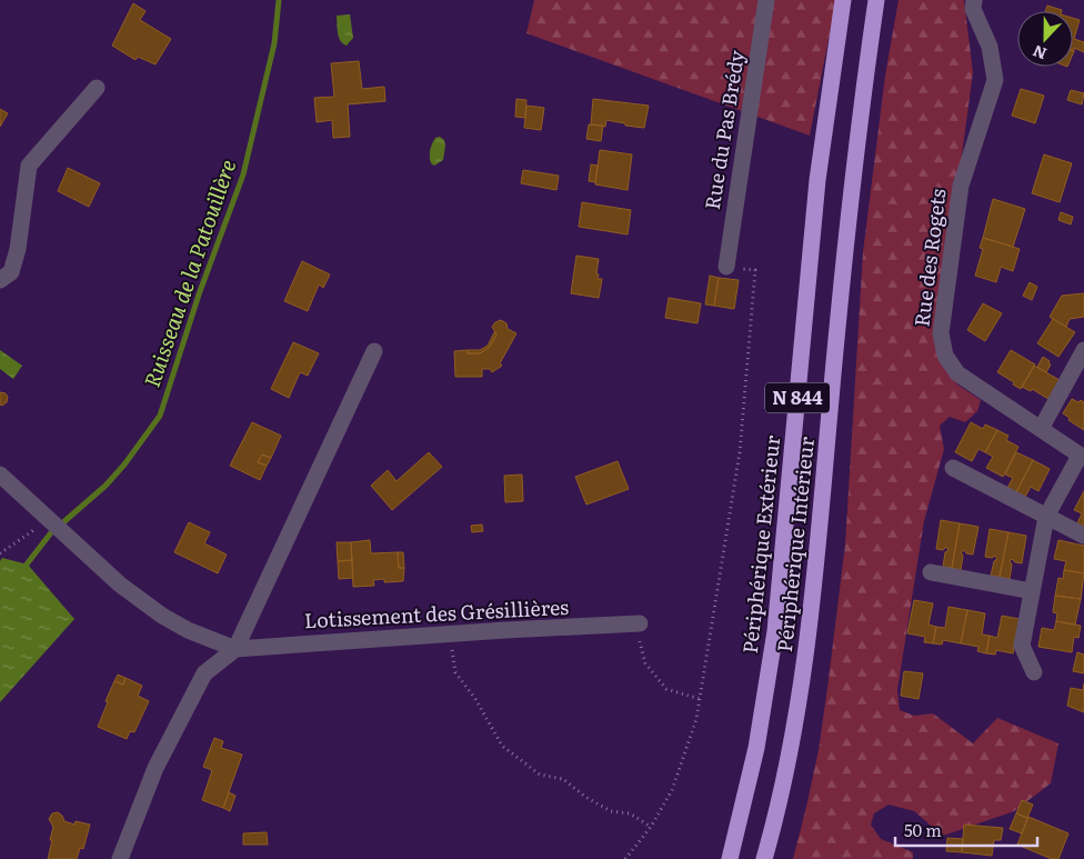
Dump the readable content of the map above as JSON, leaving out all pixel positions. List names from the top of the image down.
{
  "streets": {
    "highway": ["N 844", "Périphérique Extérieur", "Périphérique Intérieur"],
    "street": ["Rue du Pas Brédy", "Rue des Rogets", "Lotissement des Grésillières"]
  },
  "water": ["Ruisseau de la Patouillère"],
  "scale_bar": "50 m",
  "north": "bottom"
}
